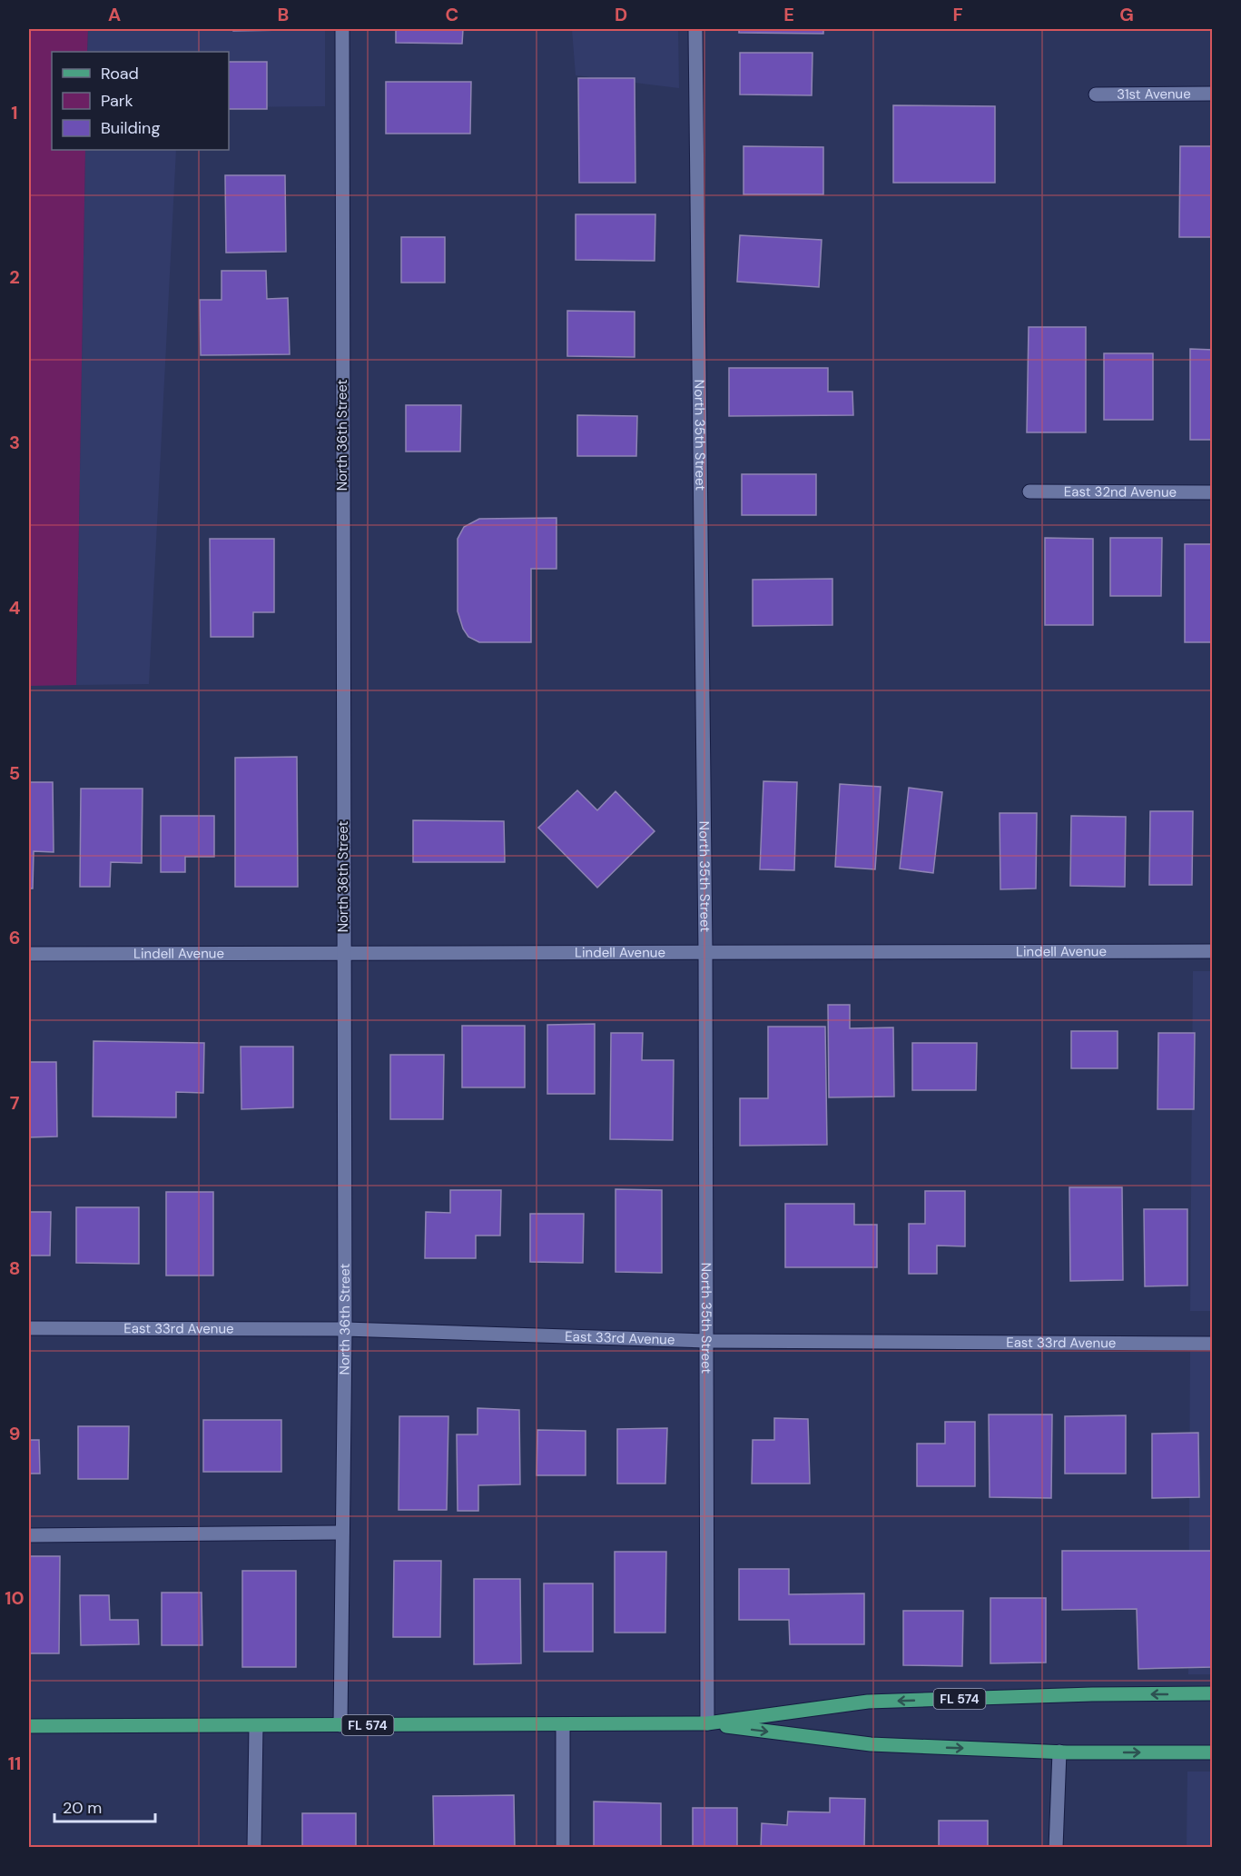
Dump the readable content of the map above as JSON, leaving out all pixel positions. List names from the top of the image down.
{
  "streets": {
    "main road": ["FL 574"],
    "street": [
      "31st Avenue",
      "North 35th Street",
      "North 36th Street",
      "East 32nd Avenue",
      "Lindell Avenue",
      "East 33rd Avenue"
    ]
  },
  "crossings": [
    ["North 35th Street", "Lindell Avenue"],
    ["North 35th Street", "East 33rd Avenue"],
    ["North 35th Street", "FL 574"],
    ["North 36th Street", "Lindell Avenue"],
    ["North 36th Street", "East 33rd Avenue"],
    ["North 36th Street", "FL 574"]
  ],
  "legend": ["Road", "Park", "Building"],
  "scale_bar": "20 m",
  "grid": {
    "columns": [
      "A",
      "B",
      "C",
      "D",
      "E",
      "F",
      "G"
    ],
    "rows": [
      "1",
      "2",
      "3",
      "4",
      "5",
      "6",
      "7",
      "8",
      "9",
      "10",
      "11"
    ]
  }
}
